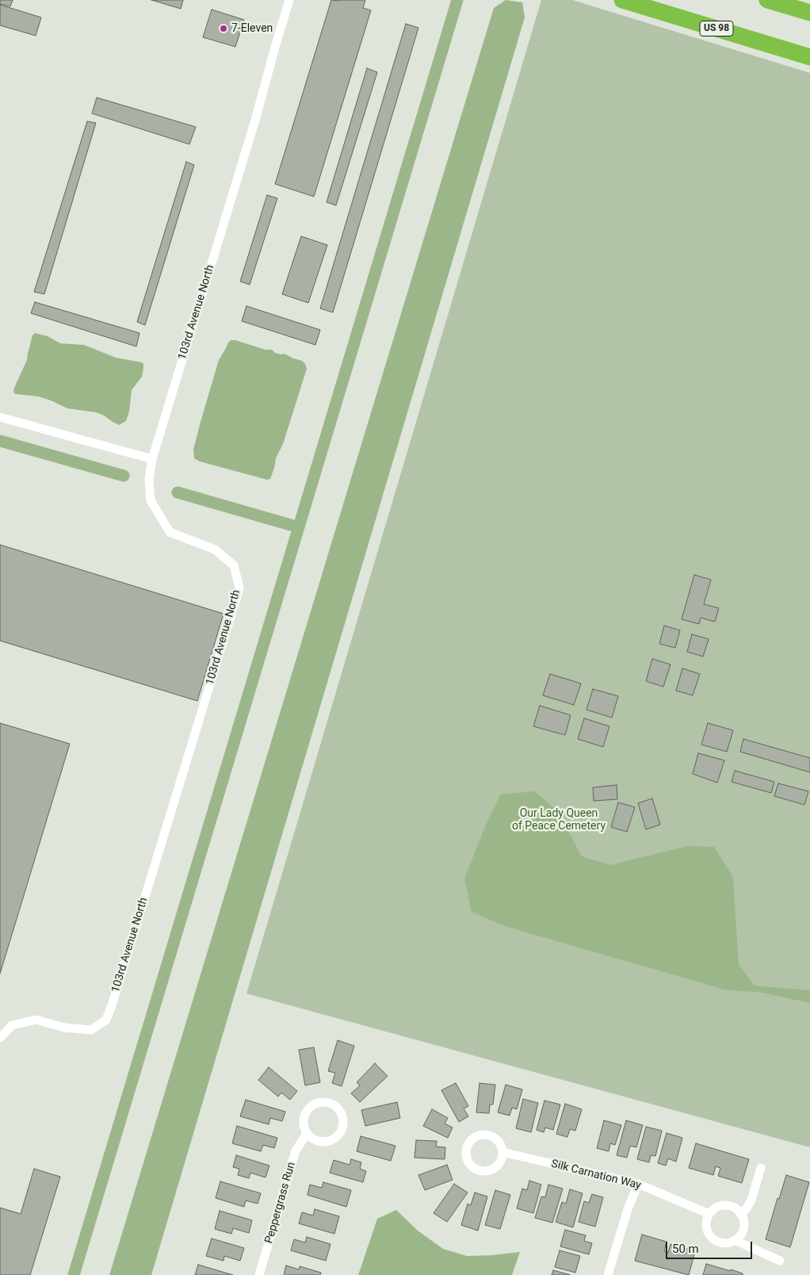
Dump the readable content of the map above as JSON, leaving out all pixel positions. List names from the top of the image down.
{
  "streets": {
    "highway": ["US 98"],
    "street": ["103rd Avenue North", "Silk Carnation Way", "Peppergrass Run"]
  },
  "parks": ["Our Lady Queen of Peace Cemetery"],
  "places": ["7-Eleven"],
  "scale_bar": "50 m"
}
